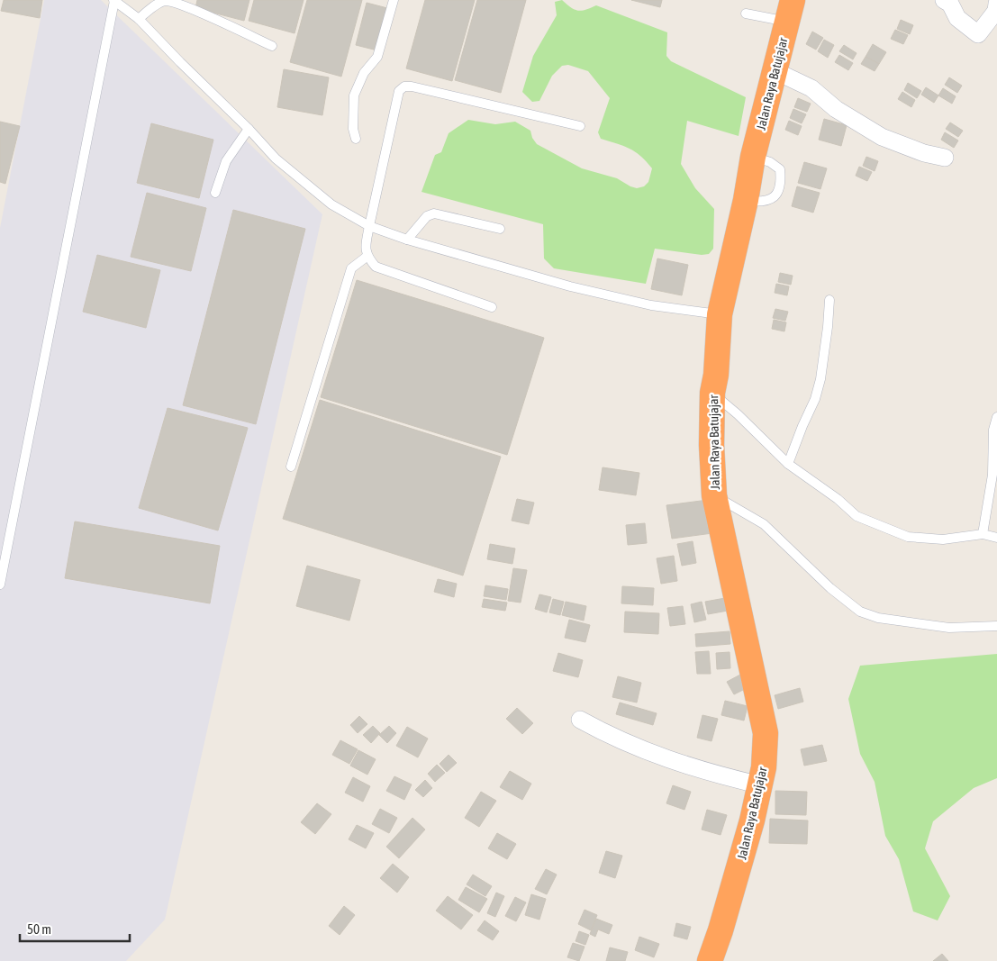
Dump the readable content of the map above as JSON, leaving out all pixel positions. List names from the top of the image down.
{
  "streets": {
    "highway": ["Jalan Raya Batujajar"]
  },
  "scale_bar": "50 m"
}
